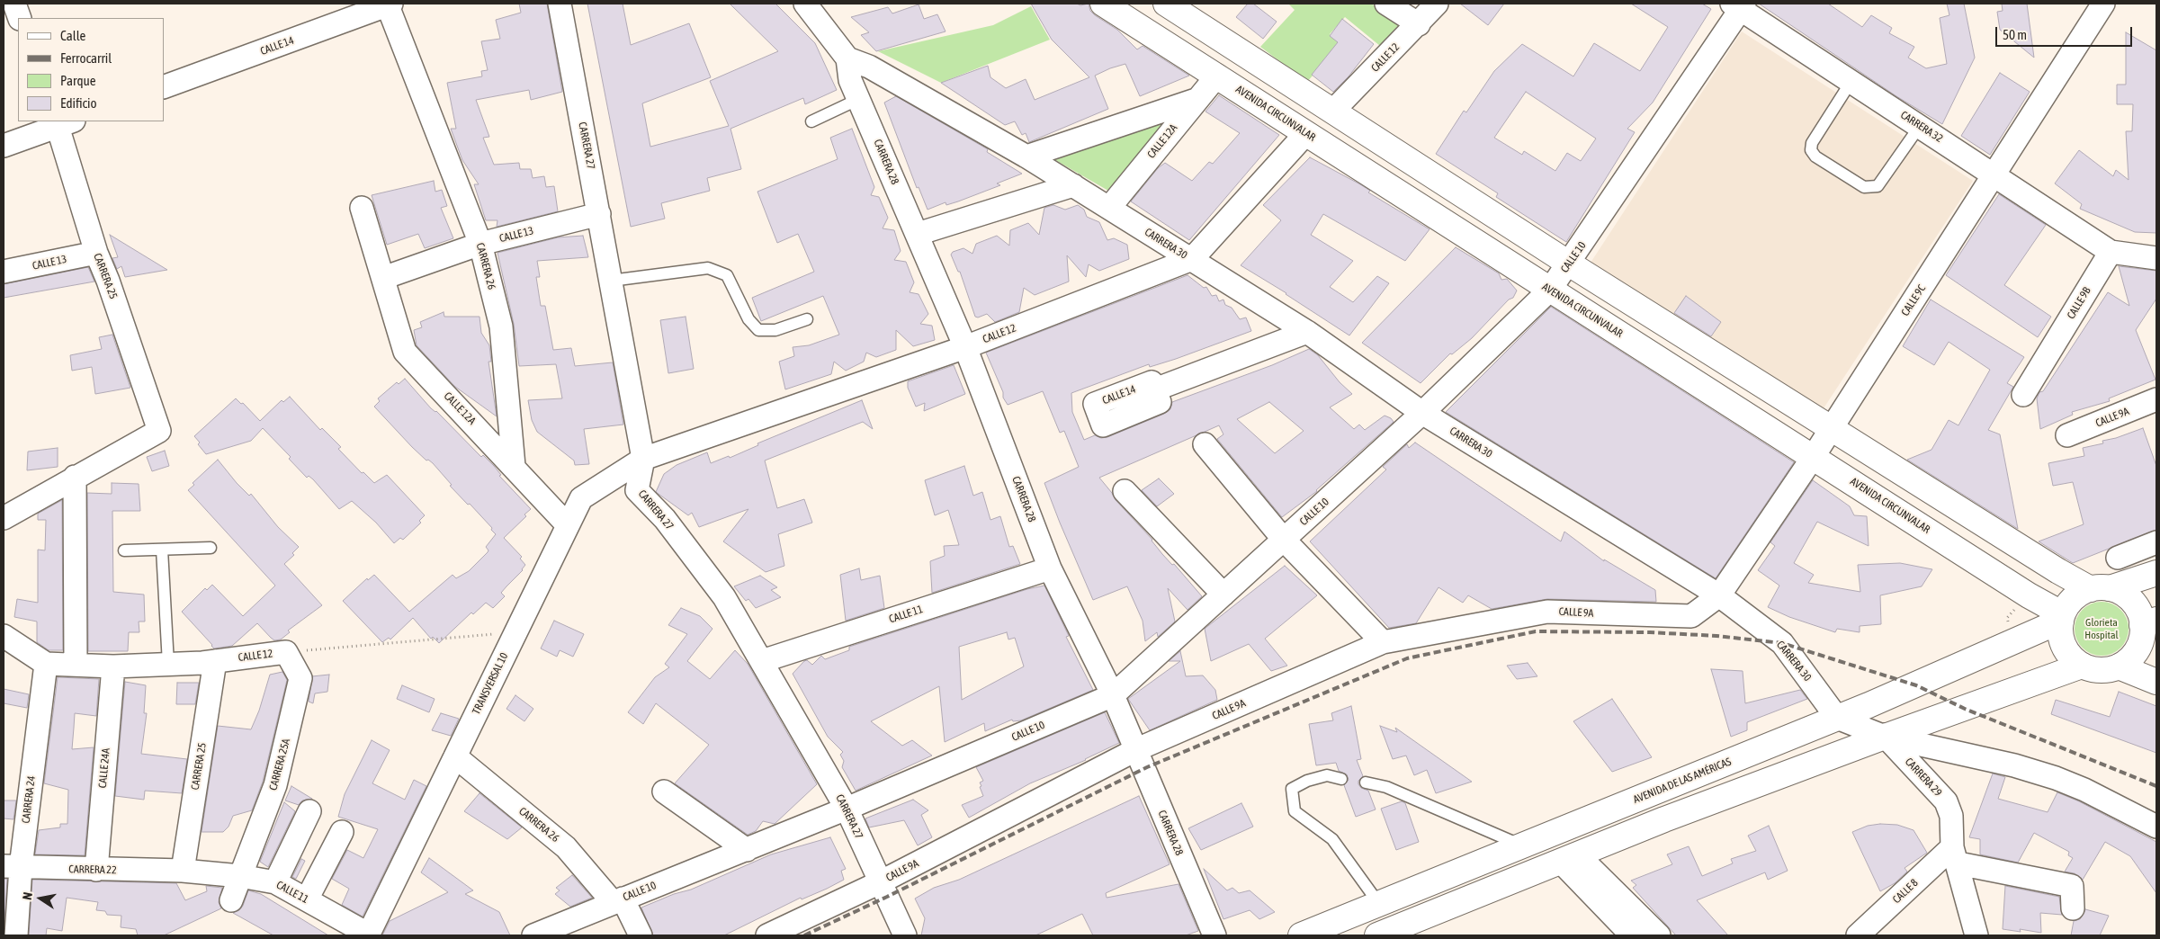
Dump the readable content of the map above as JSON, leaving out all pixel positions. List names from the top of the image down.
{
  "streets": {
    "main road": ["AVENIDA CIRCUNVALAR", "AVENIDA DE LAS AMÉRICAS"],
    "street": [
      "CALLE 14",
      "CALLE 12",
      "CARRERA 32",
      "CALLE 12A",
      "CARRERA 27",
      "CARRERA 28",
      "CALLE 13",
      "CARRERA 30",
      "CALLE 10",
      "CARRERA 26",
      "CARRERA 25",
      "CALLE 9C",
      "CALLE 9B",
      "CALLE 9A",
      "CALLE 11",
      "TRANSVERSAL 10",
      "CARRERA 25A",
      "CALLE 24A",
      "CARRERA 29",
      "CARRERA 24",
      "CARRERA 22",
      "CALLE 8"
    ]
  },
  "crossings": [
    ["CALLE 14", "CARRERA 26"],
    ["CALLE 12", "AVENIDA CIRCUNVALAR"],
    ["CALLE 12", "CARRERA 27"],
    ["CALLE 12", "CARRERA 28"],
    ["CALLE 12", "CARRERA 30"],
    ["CALLE 12", "CARRERA 25"],
    ["CALLE 12", "TRANSVERSAL 10"],
    ["CALLE 12", "CARRERA 25A"],
    ["CALLE 12", "CALLE 24A"],
    ["CALLE 12", "CARRERA 24"],
    ["AVENIDA CIRCUNVALAR", "CALLE 12A"],
    ["AVENIDA CIRCUNVALAR", "CALLE 10"],
    ["AVENIDA CIRCUNVALAR", "CALLE 9C"],
    ["AVENIDA CIRCUNVALAR", "AVENIDA DE LAS AMÉRICAS"],
    ["CARRERA 32", "CALLE 10"],
    ["CARRERA 32", "CALLE 9C"],
    ["CARRERA 32", "CALLE 9B"],
    ["CALLE 12A", "CALLE 13"],
    ["CALLE 12A", "CARRERA 30"],
    ["CALLE 12A", "CARRERA 26"],
    ["CARRERA 27", "CALLE 13"],
    ["CARRERA 27", "CALLE 10"],
    ["CARRERA 27", "CALLE 9A"],
    ["CARRERA 27", "CALLE 11"],
    ["CARRERA 27", "TRANSVERSAL 10"],
    ["CARRERA 28", "CARRERA 30"],
    ["CARRERA 28", "CALLE 10"],
    ["CARRERA 28", "CALLE 9A"],
    ["CARRERA 28", "CALLE 11"],
    ["CALLE 13", "CARRERA 26"],
    ["CALLE 13", "CARRERA 25"],
    ["CARRERA 30", "CALLE 10"],
    ["CARRERA 30", "CALLE 9C"],
    ["CARRERA 30", "CALLE 9A"],
    ["CARRERA 30", "AVENIDA DE LAS AMÉRICAS"],
    ["CALLE 10", "CARRERA 26"],
    ["CARRERA 26", "TRANSVERSAL 10"],
    ["CARRERA 25", "CALLE 11"],
    ["CARRERA 25", "CARRERA 22"],
    ["CALLE 9C", "CALLE 9A"],
    ["CALLE 11", "TRANSVERSAL 10"],
    ["CALLE 11", "CARRERA 25A"],
    ["CALLE 11", "CARRERA 22"],
    ["CALLE 24A", "CARRERA 22"],
    ["CARRERA 29", "AVENIDA DE LAS AMÉRICAS"],
    ["CARRERA 29", "CALLE 8"],
    ["CARRERA 24", "CARRERA 22"]
  ],
  "parks": ["Glorieta Hospital"],
  "legend": [
    "Calle",
    "Ferrocarril",
    "Parque",
    "Edificio"
  ],
  "scale_bar": "50 m",
  "north": "left"
}
